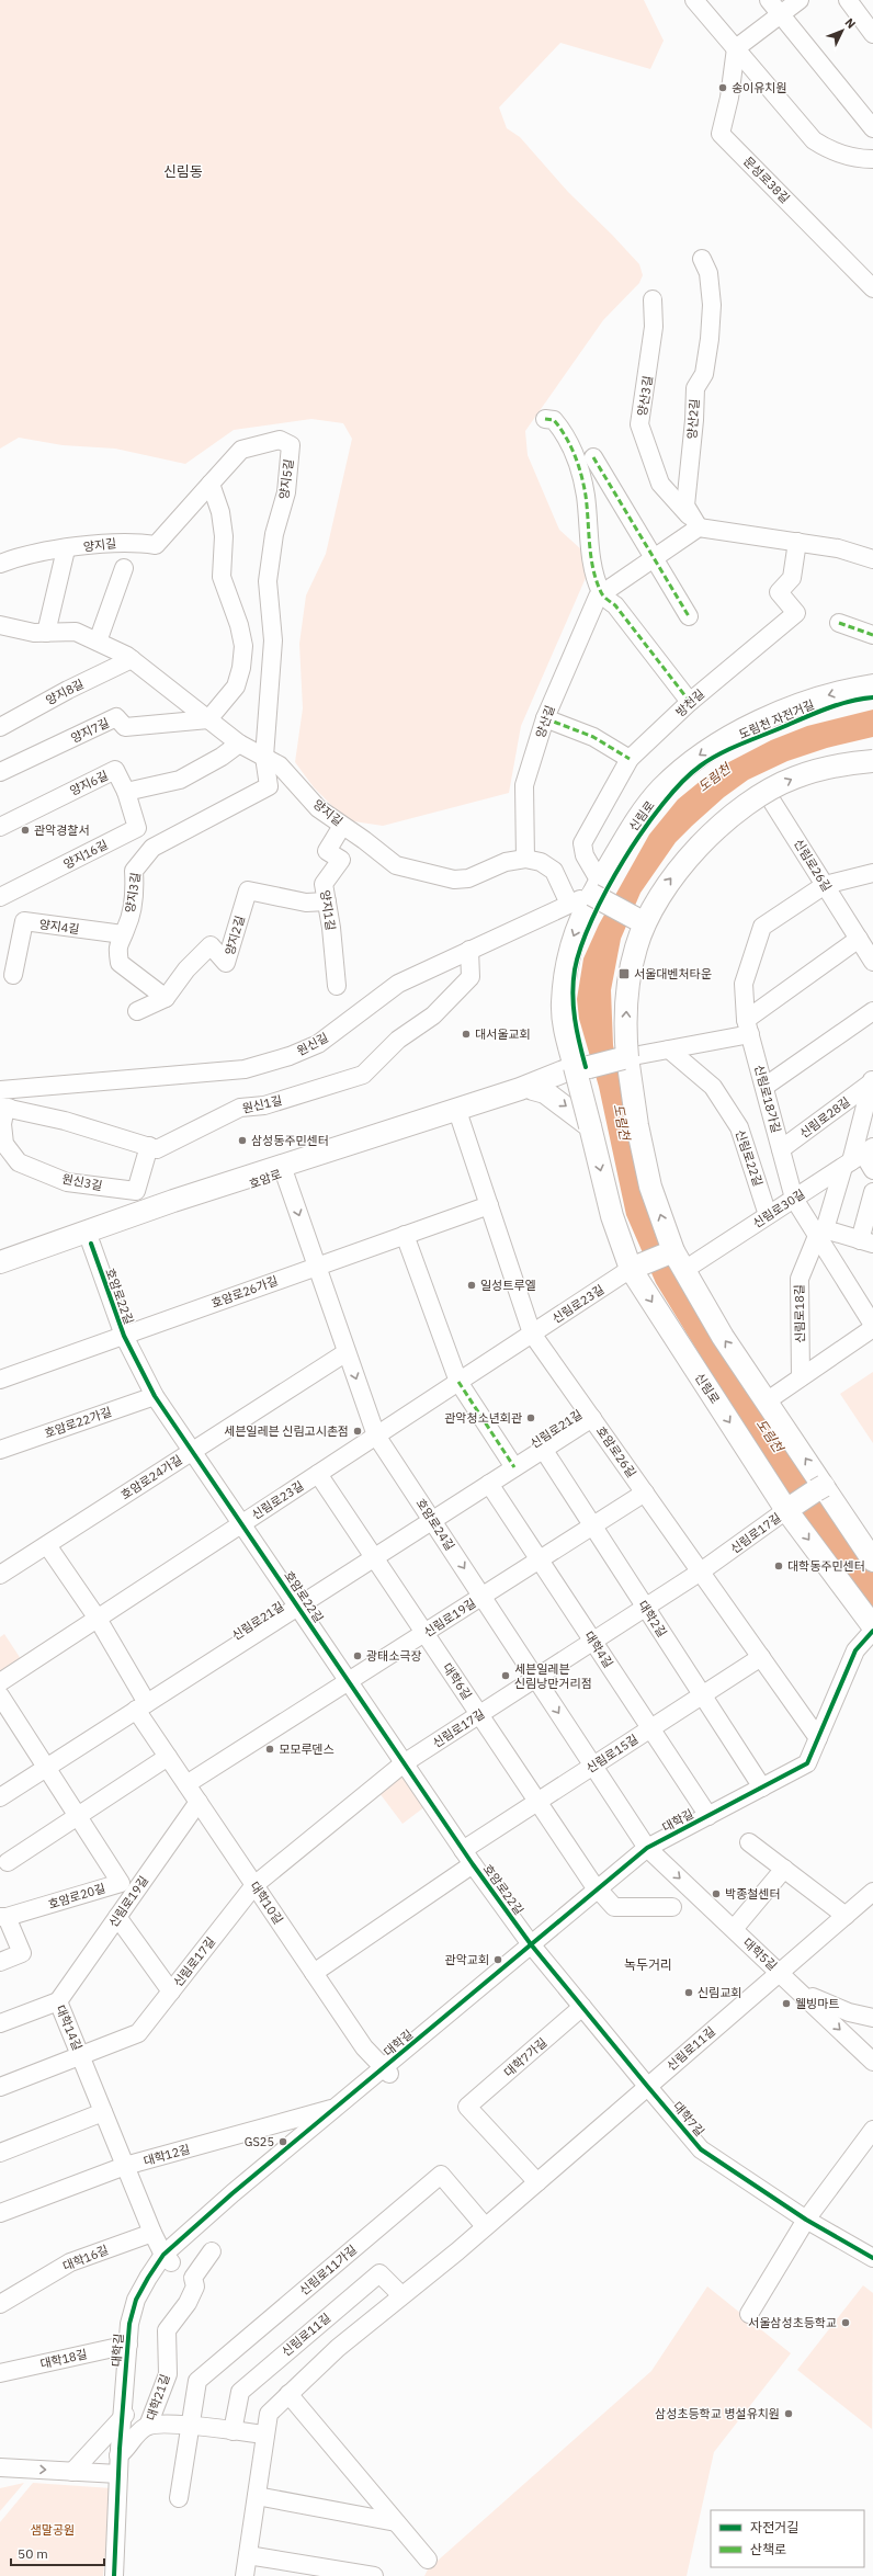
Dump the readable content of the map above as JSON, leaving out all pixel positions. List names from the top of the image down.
{
  "streets": {
    "main road": ["신림로", "호암로"],
    "street": [
      "문성로38길",
      "양산3길",
      "양산2길",
      "양지5길",
      "양지길",
      "양지8길",
      "방천길",
      "양산길",
      "양지7길",
      "양지6길",
      "양지16길",
      "신림로26길",
      "양지3길",
      "양지1길",
      "양지4길",
      "양지2길",
      "원신길",
      "신림로18가길",
      "원신1길",
      "신림로28길",
      "신림로22길",
      "원신3길",
      "신림로30길",
      "호암로26가길",
      "호암로22길",
      "신림로23길",
      "신림로18길",
      "호암로22가길",
      "신림로21길",
      "호암로26길",
      "호암로24가길",
      "호암로24길",
      "신림로17길",
      "신림로19길",
      "대학2길",
      "대학4길",
      "대학6길",
      "신림로15길",
      "대학길",
      "호암로20길",
      "대학10길",
      "대학5길",
      "대학14길",
      "신림로11길",
      "대학7가길",
      "대학7길",
      "대학12길",
      "대학16길",
      "신림로11가길",
      "대학18길",
      "대학21길"
    ],
    "cycle path": ["도림천 자전거길"]
  },
  "crossings": [
    ["양산3길", "양산2길"],
    ["양산3길", "양산길"],
    ["양산2길", "양산길"],
    ["양지5길", "양지길"],
    ["양지5길", "양지3길"],
    ["양지길", "양지8길"],
    ["양지길", "양산길"],
    ["양지길", "양지7길"],
    ["양지길", "양지3길"],
    ["양지길", "양지1길"],
    ["양지길", "원신길"],
    ["방천길", "신림로"],
    ["방천길", "원신길"],
    ["양지6길", "양지16길"],
    ["신림로", "원신길"],
    ["신림로", "신림로23길"],
    ["신림로", "신림로17길"],
    ["신림로26길", "신림로18가길"],
    ["양지3길", "양지4길"],
    ["양지3길", "양지2길"],
    ["양지1길", "양지2길"],
    ["원신길", "원신1길"],
    ["신림로18가길", "신림로28길"],
    ["신림로18가길", "신림로30길"],
    ["신림로18가길", "신림로18길"],
    ["원신1길", "원신3길"],
    ["신림로28길", "신림로30길"],
    ["신림로22길", "신림로30길"],
    ["호암로", "호암로22길"],
    ["호암로", "호암로26길"],
    ["호암로", "호암로24길"],
    ["호암로26가길", "호암로22길"],
    ["호암로26가길", "호암로26길"],
    ["호암로26가길", "호암로24길"],
    ["호암로22길", "신림로23길"],
    ["호암로22길", "호암로22가길"],
    ["호암로22길", "신림로21길"],
    ["호암로22길", "호암로24가길"],
    ["호암로22길", "신림로17길"],
    ["호암로22길", "신림로19길"],
    ["호암로22길", "신림로15길"],
    ["호암로22길", "대학길"],
    ["호암로22길", "대학7길"],
    ["신림로23길", "호암로26길"],
    ["신림로23길", "호암로24길"],
    ["신림로23길", "대학6길"],
    ["신림로21길", "호암로26길"],
    ["신림로21길", "호암로24길"],
    ["신림로21길", "대학2길"],
    ["신림로21길", "대학4길"],
    ["신림로21길", "대학6길"],
    ["신림로21길", "호암로20길"],
    ["신림로21길", "대학10길"],
    ["호암로26길", "신림로17길"],
    ["호암로26길", "신림로19길"],
    ["호암로26길", "신림로15길"],
    ["호암로26길", "대학길"],
    ["호암로24가길", "호암로24길"],
    ["호암로24길", "신림로17길"],
    ["호암로24길", "신림로19길"],
    ["호암로24길", "신림로15길"],
    ["호암로24길", "대학길"],
    ["호암로24길", "대학5길"],
    ["신림로17길", "신림로19길"],
    ["신림로17길", "대학2길"],
    ["신림로17길", "대학4길"],
    ["신림로17길", "대학6길"],
    ["신림로17길", "대학10길"],
    ["신림로17길", "대학14길"],
    ["신림로19길", "대학2길"],
    ["신림로19길", "대학4길"],
    ["신림로19길", "대학6길"],
    ["신림로19길", "호암로20길"],
    ["신림로19길", "대학10길"],
    ["신림로19길", "대학14길"],
    ["대학2길", "신림로15길"],
    ["대학2길", "대학길"],
    ["대학4길", "신림로15길"],
    ["대학4길", "대학길"],
    ["대학6길", "신림로15길"],
    ["대학6길", "대학길"],
    ["대학길", "대학10길"],
    ["대학길", "대학5길"],
    ["대학길", "대학14길"],
    ["대학길", "대학7길"],
    ["대학길", "대학12길"],
    ["대학길", "대학18길"],
    ["대학5길", "신림로11길"],
    ["대학14길", "대학12길"],
    ["대학14길", "대학16길"],
    ["신림로11길", "대학7가길"],
    ["신림로11길", "대학7길"],
    ["신림로11길", "신림로11가길"],
    ["대학7가길", "대학7길"]
  ],
  "one_way": ["호암로24길"],
  "districts": ["신림동", "녹두거리"],
  "water": ["도림천"],
  "parks": ["샘말공원"],
  "places": {
    "other": [
      "송이유치원",
      "관악경찰서",
      "대서울교회",
      "삼성동주민센터",
      "일성트루엘",
      "관악청소년회관",
      "세븐일레븐 신림고시촌점",
      "대학동주민센터",
      "광태소극장",
      "세븐일레븐 신림낭만거리점",
      "모모루덴스",
      "박종철센터",
      "관악교회",
      "신림교회",
      "웰빙마트",
      "GS25",
      "서울삼성초등학교",
      "삼성초등학교 병설유치원"
    ],
    "transit": ["서울대벤처타운"]
  },
  "legend": ["자전거길", "산책로"],
  "scale_bar": "50 m",
  "north": "top right"
}
